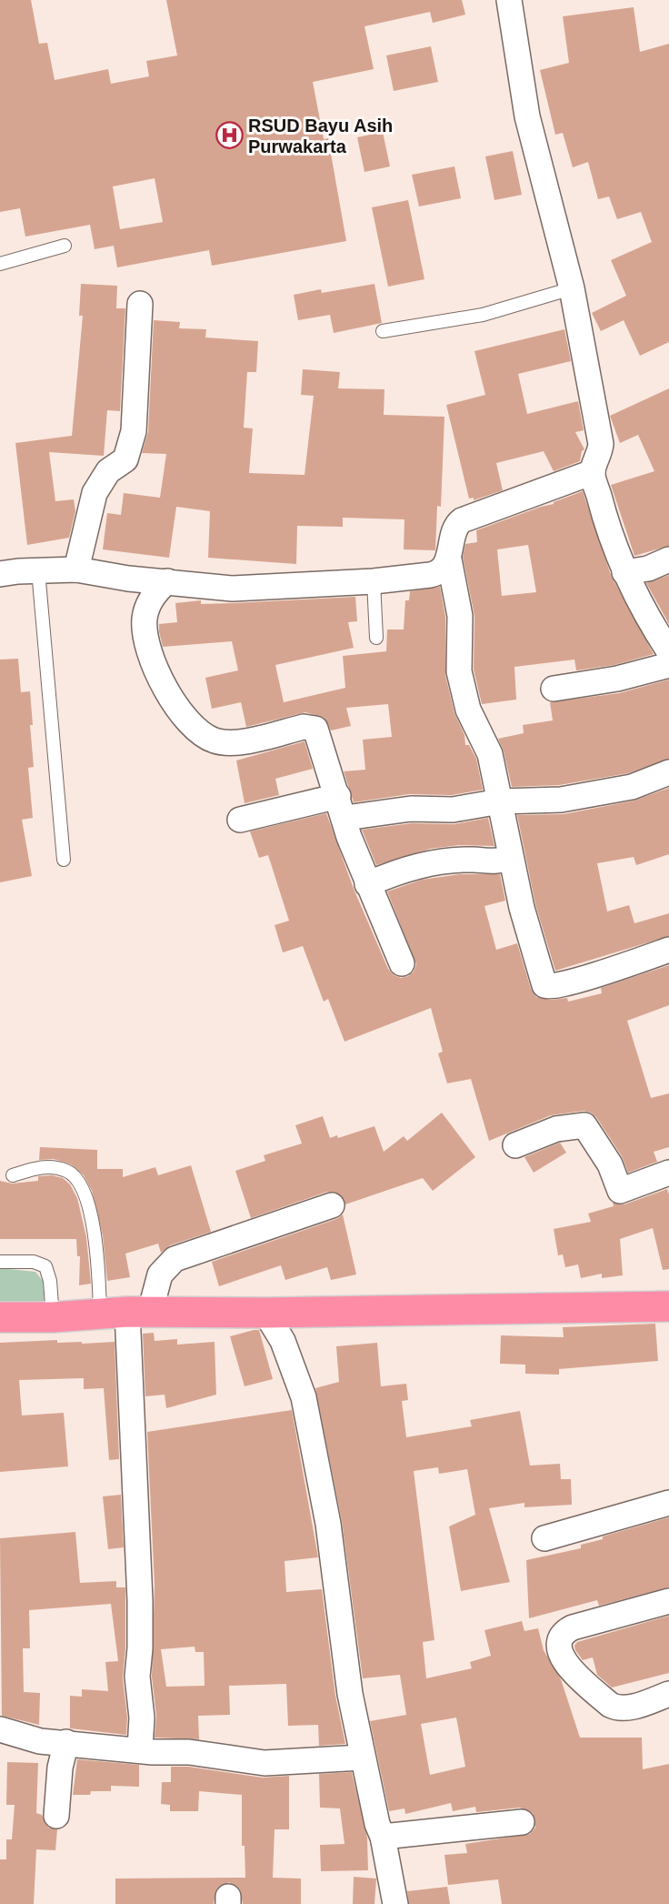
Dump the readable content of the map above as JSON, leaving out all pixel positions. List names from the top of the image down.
{
  "places": {
    "hospital": ["RSUD Bayu Asih Purwakarta"]
  }
}
